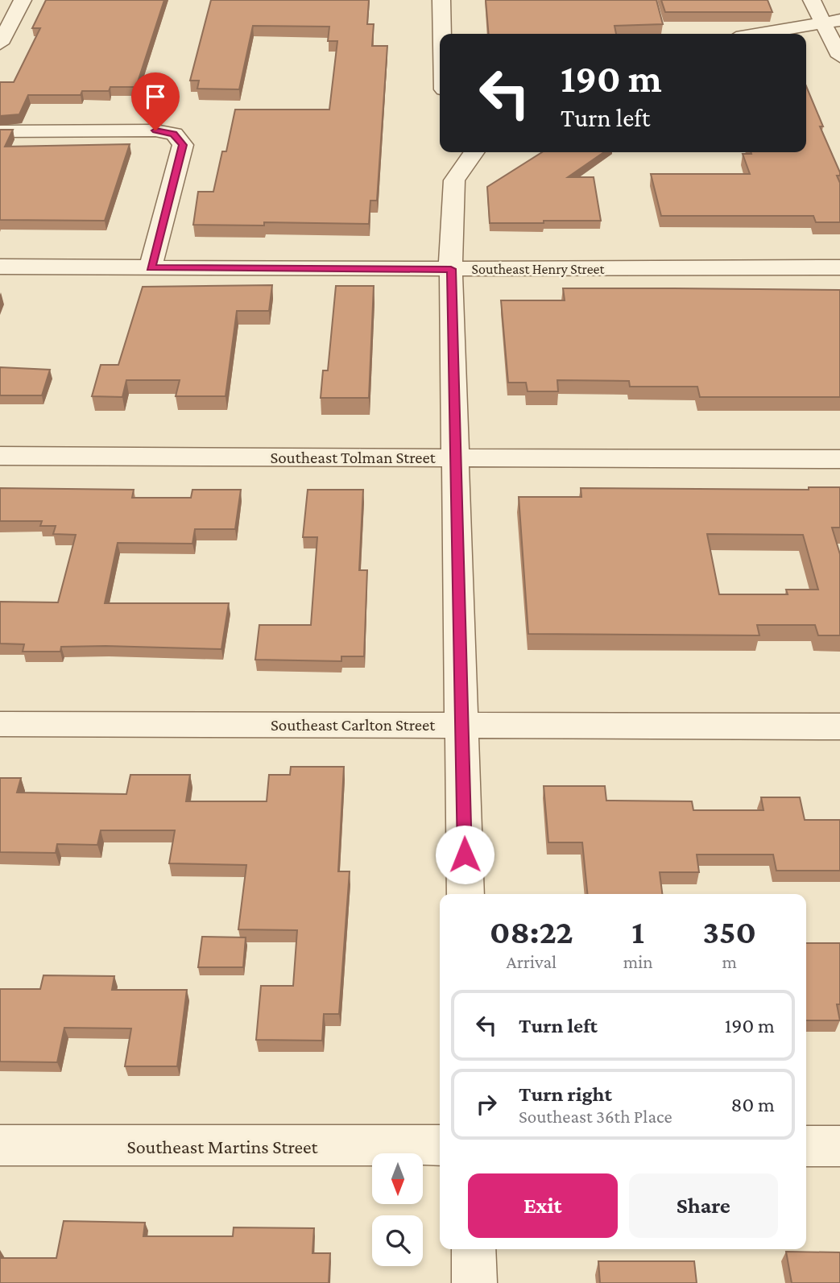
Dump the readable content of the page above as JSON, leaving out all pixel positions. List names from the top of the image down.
{
  "streets": {
    "street": [
      "Southeast Henry Street",
      "Southeast Tolman Street",
      "Southeast Carlton Street",
      "Southeast Martins Street"
    ]
  },
  "north": "bottom",
  "page": {
    "turn": ["190 m", "Turn left"],
    "eta": [
      "08:22",
      "Arrival",
      "1",
      "min",
      "350",
      "m"
    ],
    "list": [
      {
        "name": "Turn left",
        "value": "190 m"
      },
      {
        "name": "Turn right",
        "note": "Southeast 36th Place",
        "value": "80 m"
      }
    ],
    "buttons": ["Exit", "Share"]
  }
}
